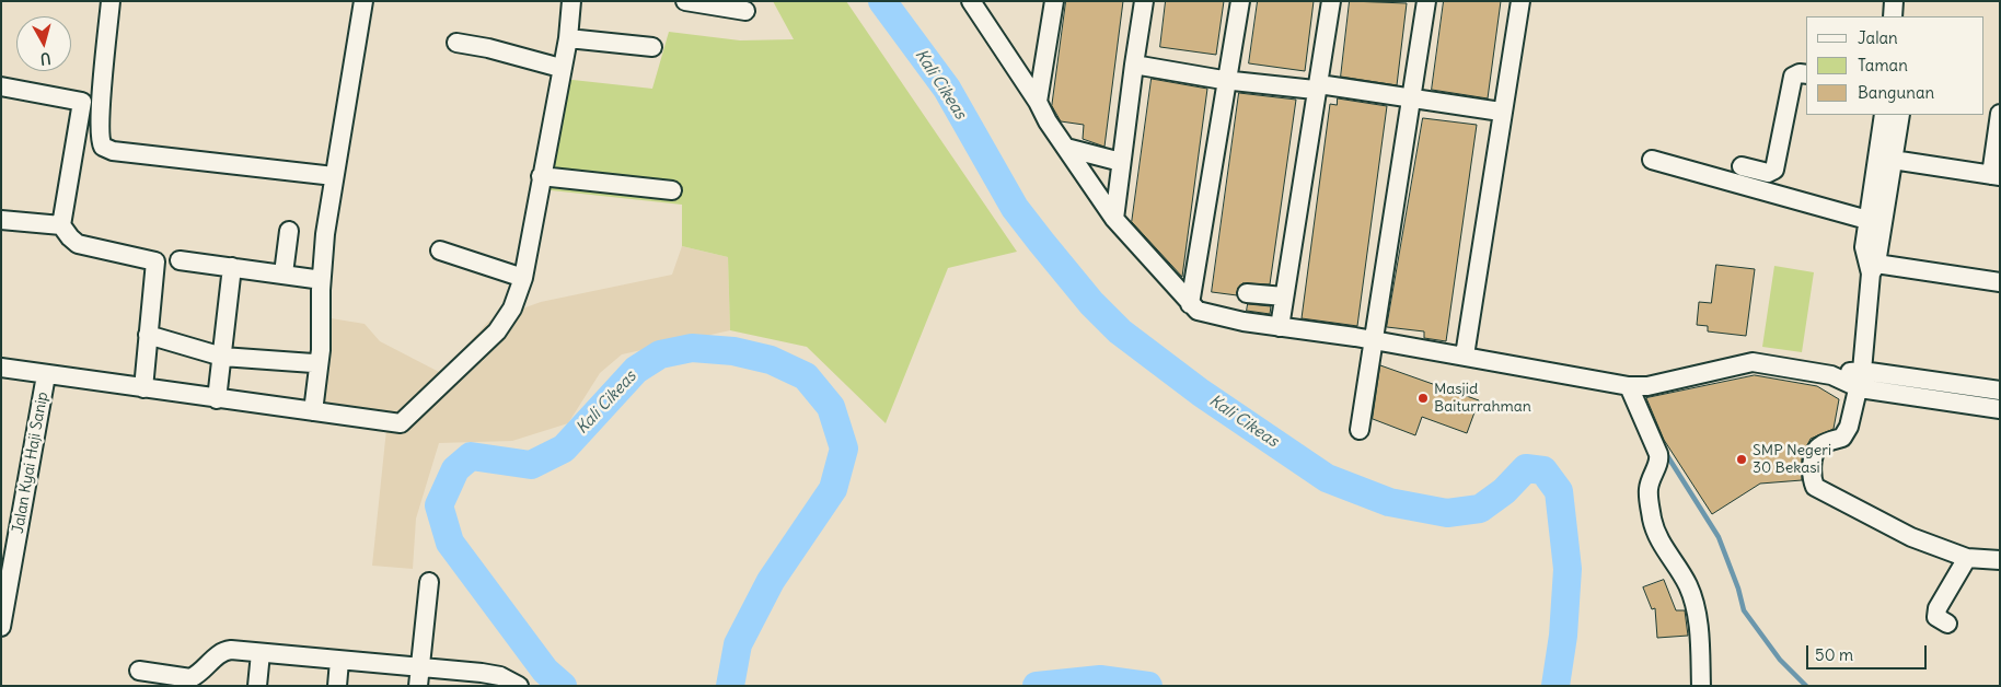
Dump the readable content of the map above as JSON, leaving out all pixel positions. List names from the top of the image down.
{
  "streets": {
    "street": ["Jalan Kyai Haji Sanip"]
  },
  "water": ["Kali Cikeas"],
  "places": ["Masjid Baiturrahman", "SMP Negeri 30 Bekasi"],
  "legend": ["Jalan", "Taman", "Bangunan"],
  "scale_bar": "50 m",
  "north": "bottom"
}
